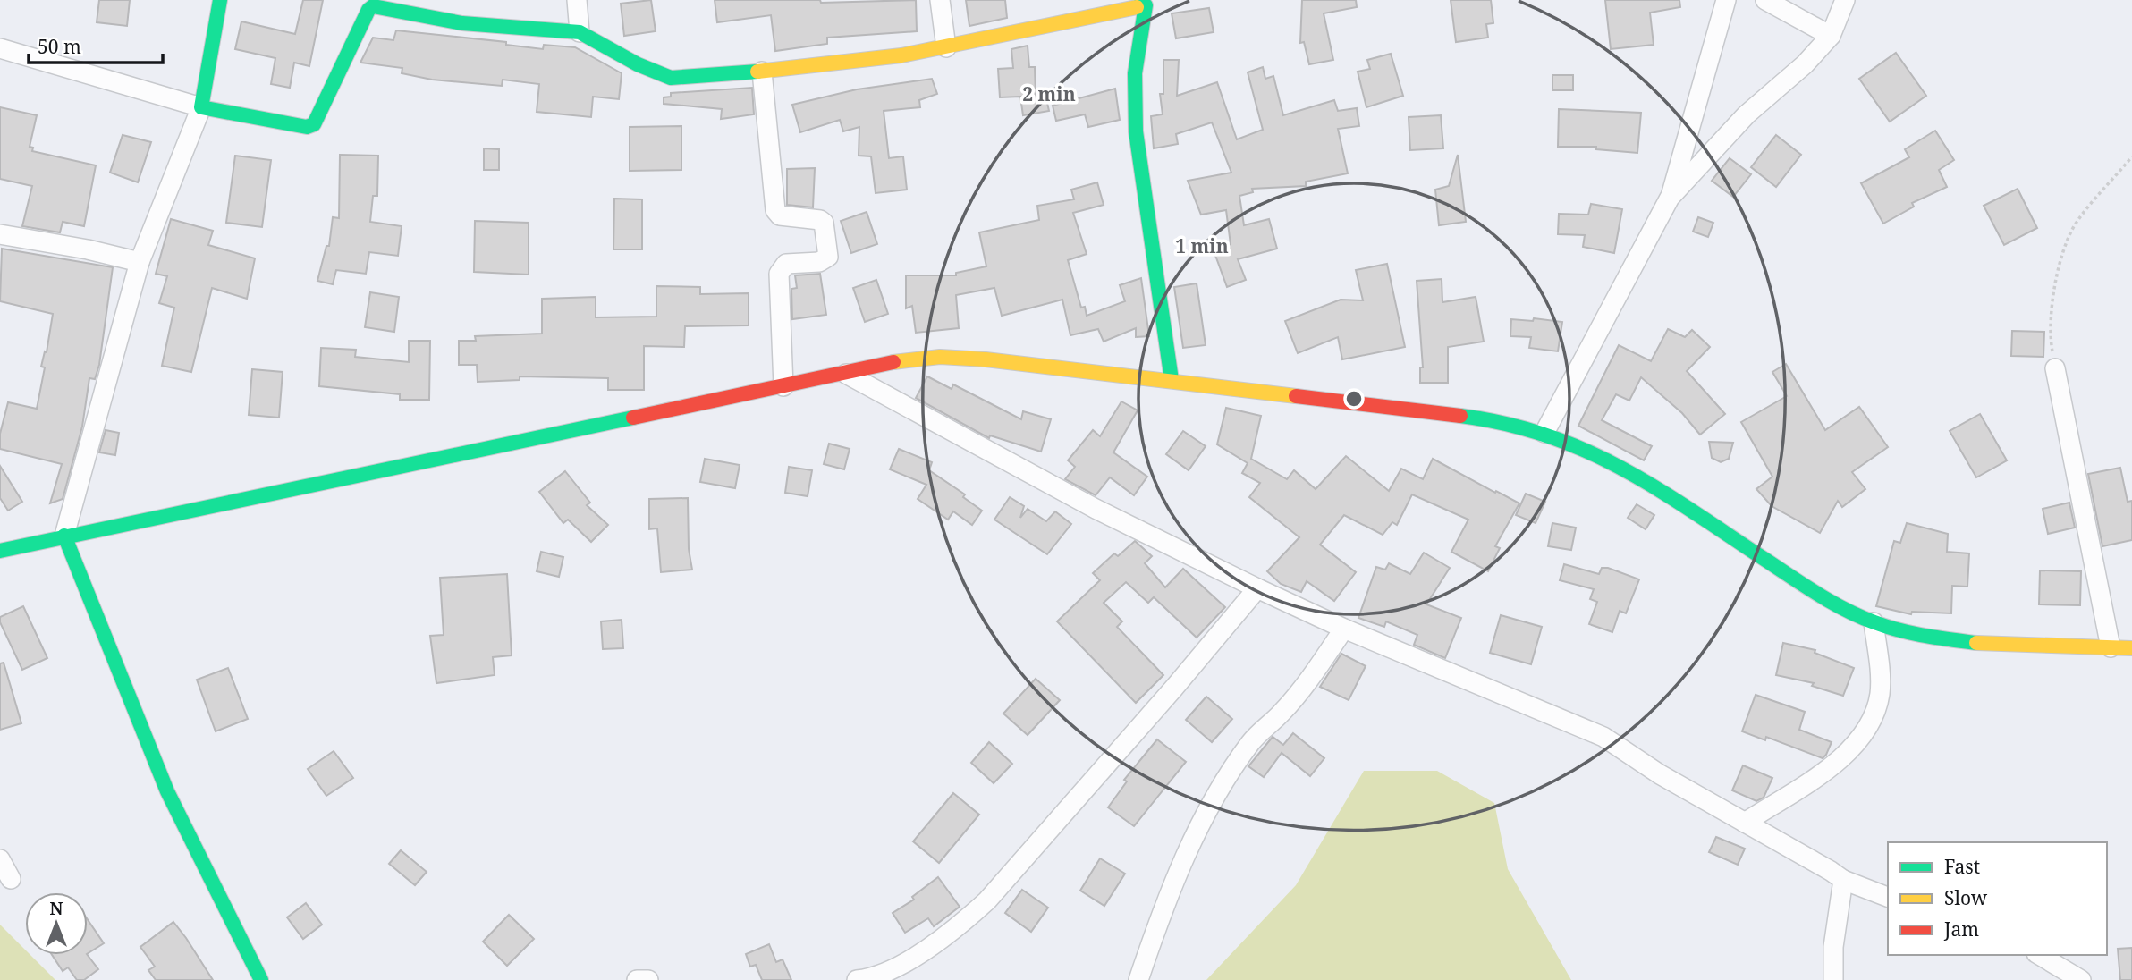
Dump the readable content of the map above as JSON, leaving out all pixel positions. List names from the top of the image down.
{
  "legend": ["Fast", "Slow", "Jam"],
  "scale_bar": "50 m",
  "north": "top",
  "rings": ["2 min", "1 min"]
}
